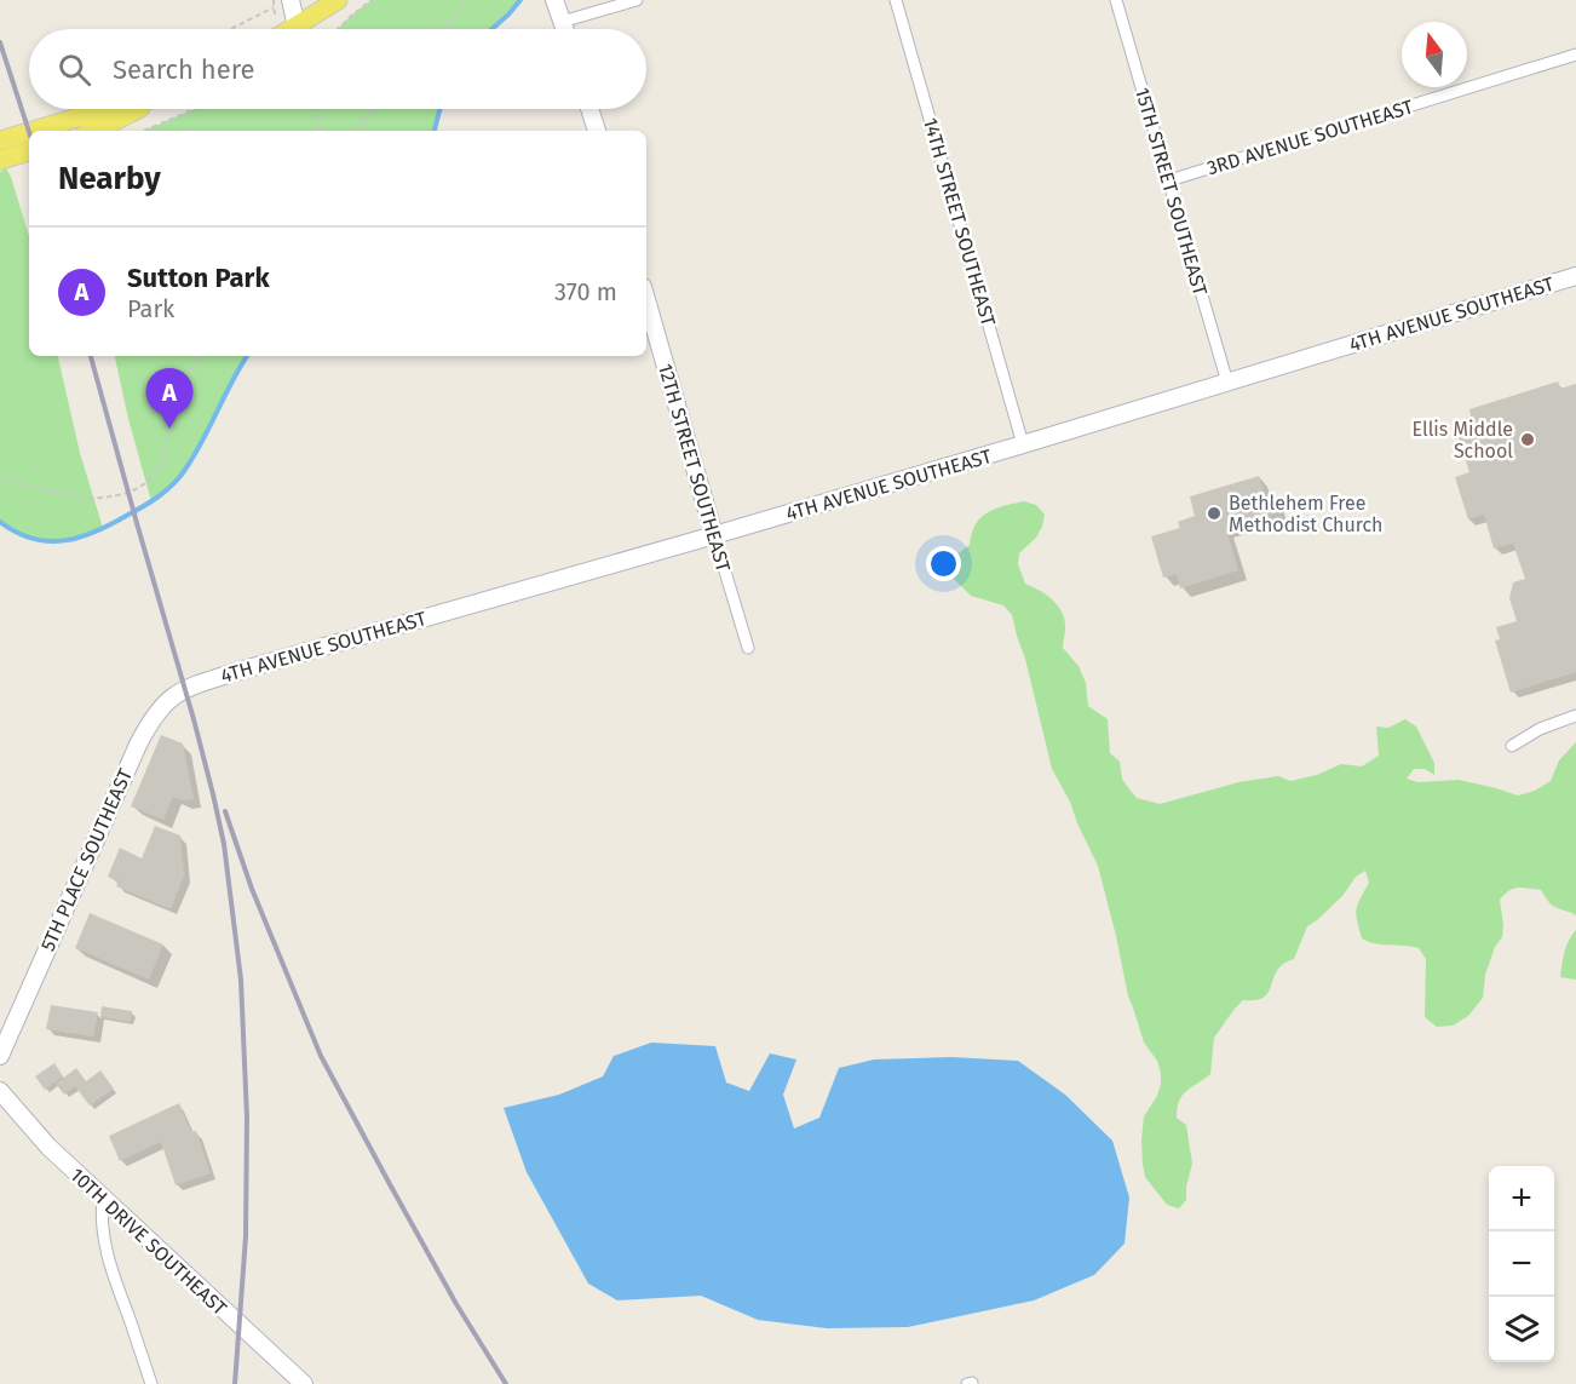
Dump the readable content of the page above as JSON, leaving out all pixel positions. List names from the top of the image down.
{
  "streets": {
    "street": [
      "3RD AVENUE SOUTHEAST",
      "15TH STREET SOUTHEAST",
      "14TH STREET SOUTHEAST",
      "4TH AVENUE SOUTHEAST",
      "12TH STREET SOUTHEAST",
      "5TH PLACE SOUTHEAST",
      "10TH DRIVE SOUTHEAST"
    ]
  },
  "crossings": [
    ["3RD AVENUE SOUTHEAST", "15TH STREET SOUTHEAST"],
    ["15TH STREET SOUTHEAST", "4TH AVENUE SOUTHEAST"],
    ["14TH STREET SOUTHEAST", "4TH AVENUE SOUTHEAST"],
    ["4TH AVENUE SOUTHEAST", "12TH STREET SOUTHEAST"],
    ["4TH AVENUE SOUTHEAST", "5TH PLACE SOUTHEAST"]
  ],
  "places": ["Ellis Middle School", "Bethlehem Free Methodist Church"],
  "north": "top",
  "page": {
    "search": "Search here",
    "heading": "Nearby",
    "list": [
      {
        "mark": "A",
        "name": "Sutton Park",
        "note": "Park",
        "value": "370 m"
      }
    ],
    "pins": "A",
    "map_buttons": ["+", "−"]
  }
}
